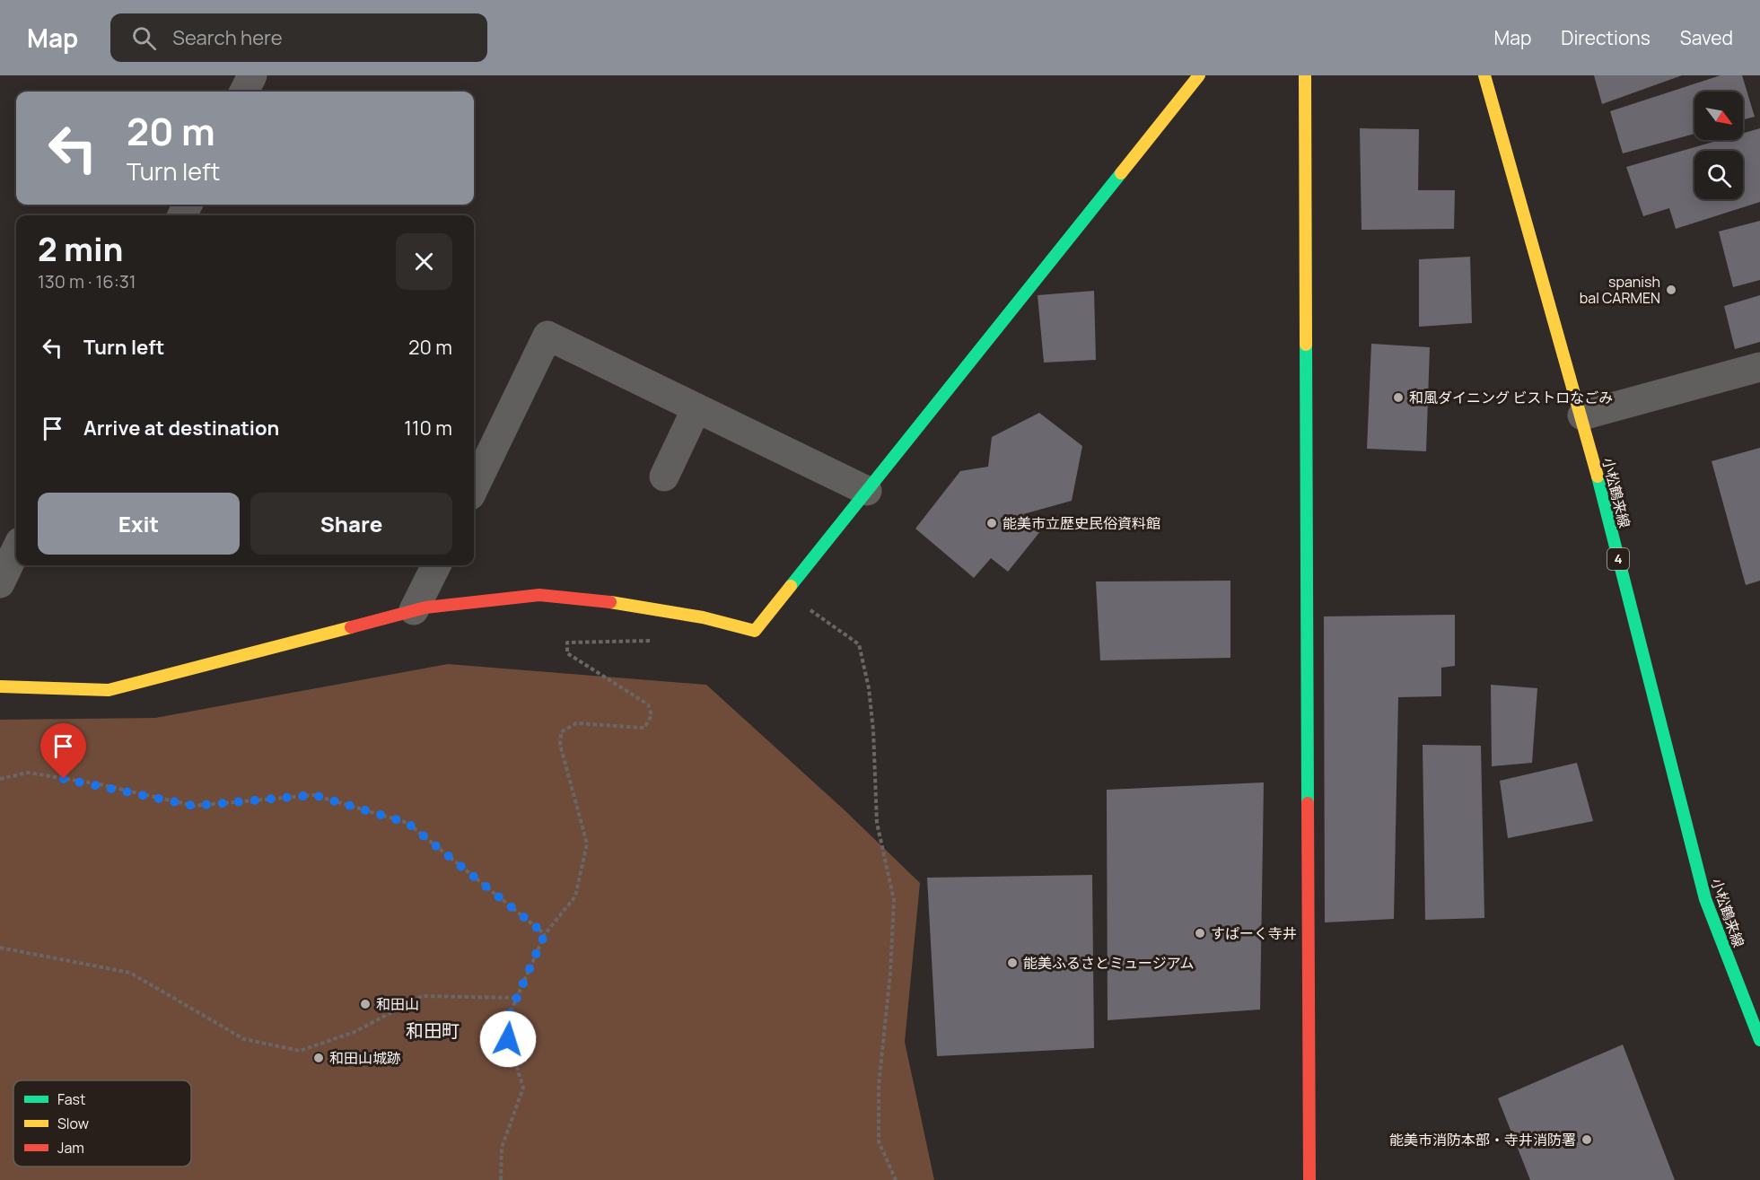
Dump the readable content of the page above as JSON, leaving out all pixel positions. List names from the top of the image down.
{
  "streets": {
    "street": ["小松鶴来線", "4"]
  },
  "districts": ["和田町"],
  "places": [
    "spanish bal CARMEN",
    "和風ダイニング ビストロなごみ",
    "能美市立歴史民俗資料館",
    "すぱーく寺井",
    "能美ふるさとミュージアム",
    "和田山",
    "和田山城跡",
    "能美市消防本部・寺井消防署"
  ],
  "legend": ["Fast", "Slow", "Jam"],
  "north": "bottom right",
  "page": {
    "header": "Map",
    "search": "Search here",
    "nav": ["Map", "Directions", "Saved"],
    "turn": ["20 m", "Turn left"],
    "heading": ["2 min", "130 m · 16:31"],
    "list": [
      {
        "name": "Turn left",
        "value": "20 m"
      },
      {
        "name": "Arrive at destination",
        "value": "110 m"
      }
    ],
    "buttons": ["Exit", "Share"]
  }
}
